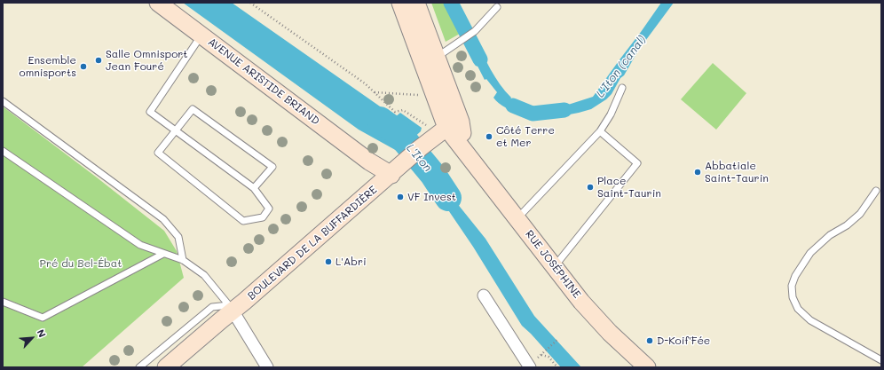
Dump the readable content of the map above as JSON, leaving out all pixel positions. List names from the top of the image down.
{
  "streets": {
    "main road": ["AVENUE ARISTIDE BRIAND", "BOULEVARD DE LA BUFFARDIÈRE", "RUE JOSÉPHINE"]
  },
  "crossings": [
    ["AVENUE ARISTIDE BRIAND", "BOULEVARD DE LA BUFFARDIÈRE"],
    ["BOULEVARD DE LA BUFFARDIÈRE", "RUE JOSÉPHINE"]
  ],
  "water": ["L'Iton (canal)", "L'Iton"],
  "parks": ["Pré du Bel-Ébat"],
  "places": [
    "Salle Omnisport Jean Fouré",
    "Ensemble omnisports",
    "Côté Terre et Mer",
    "Abbatiale Saint-Taurin",
    "Place Saint-Taurin",
    "VF Invest",
    "L'Abri",
    "D-Koif'Fée"
  ],
  "north": "top right"
}
